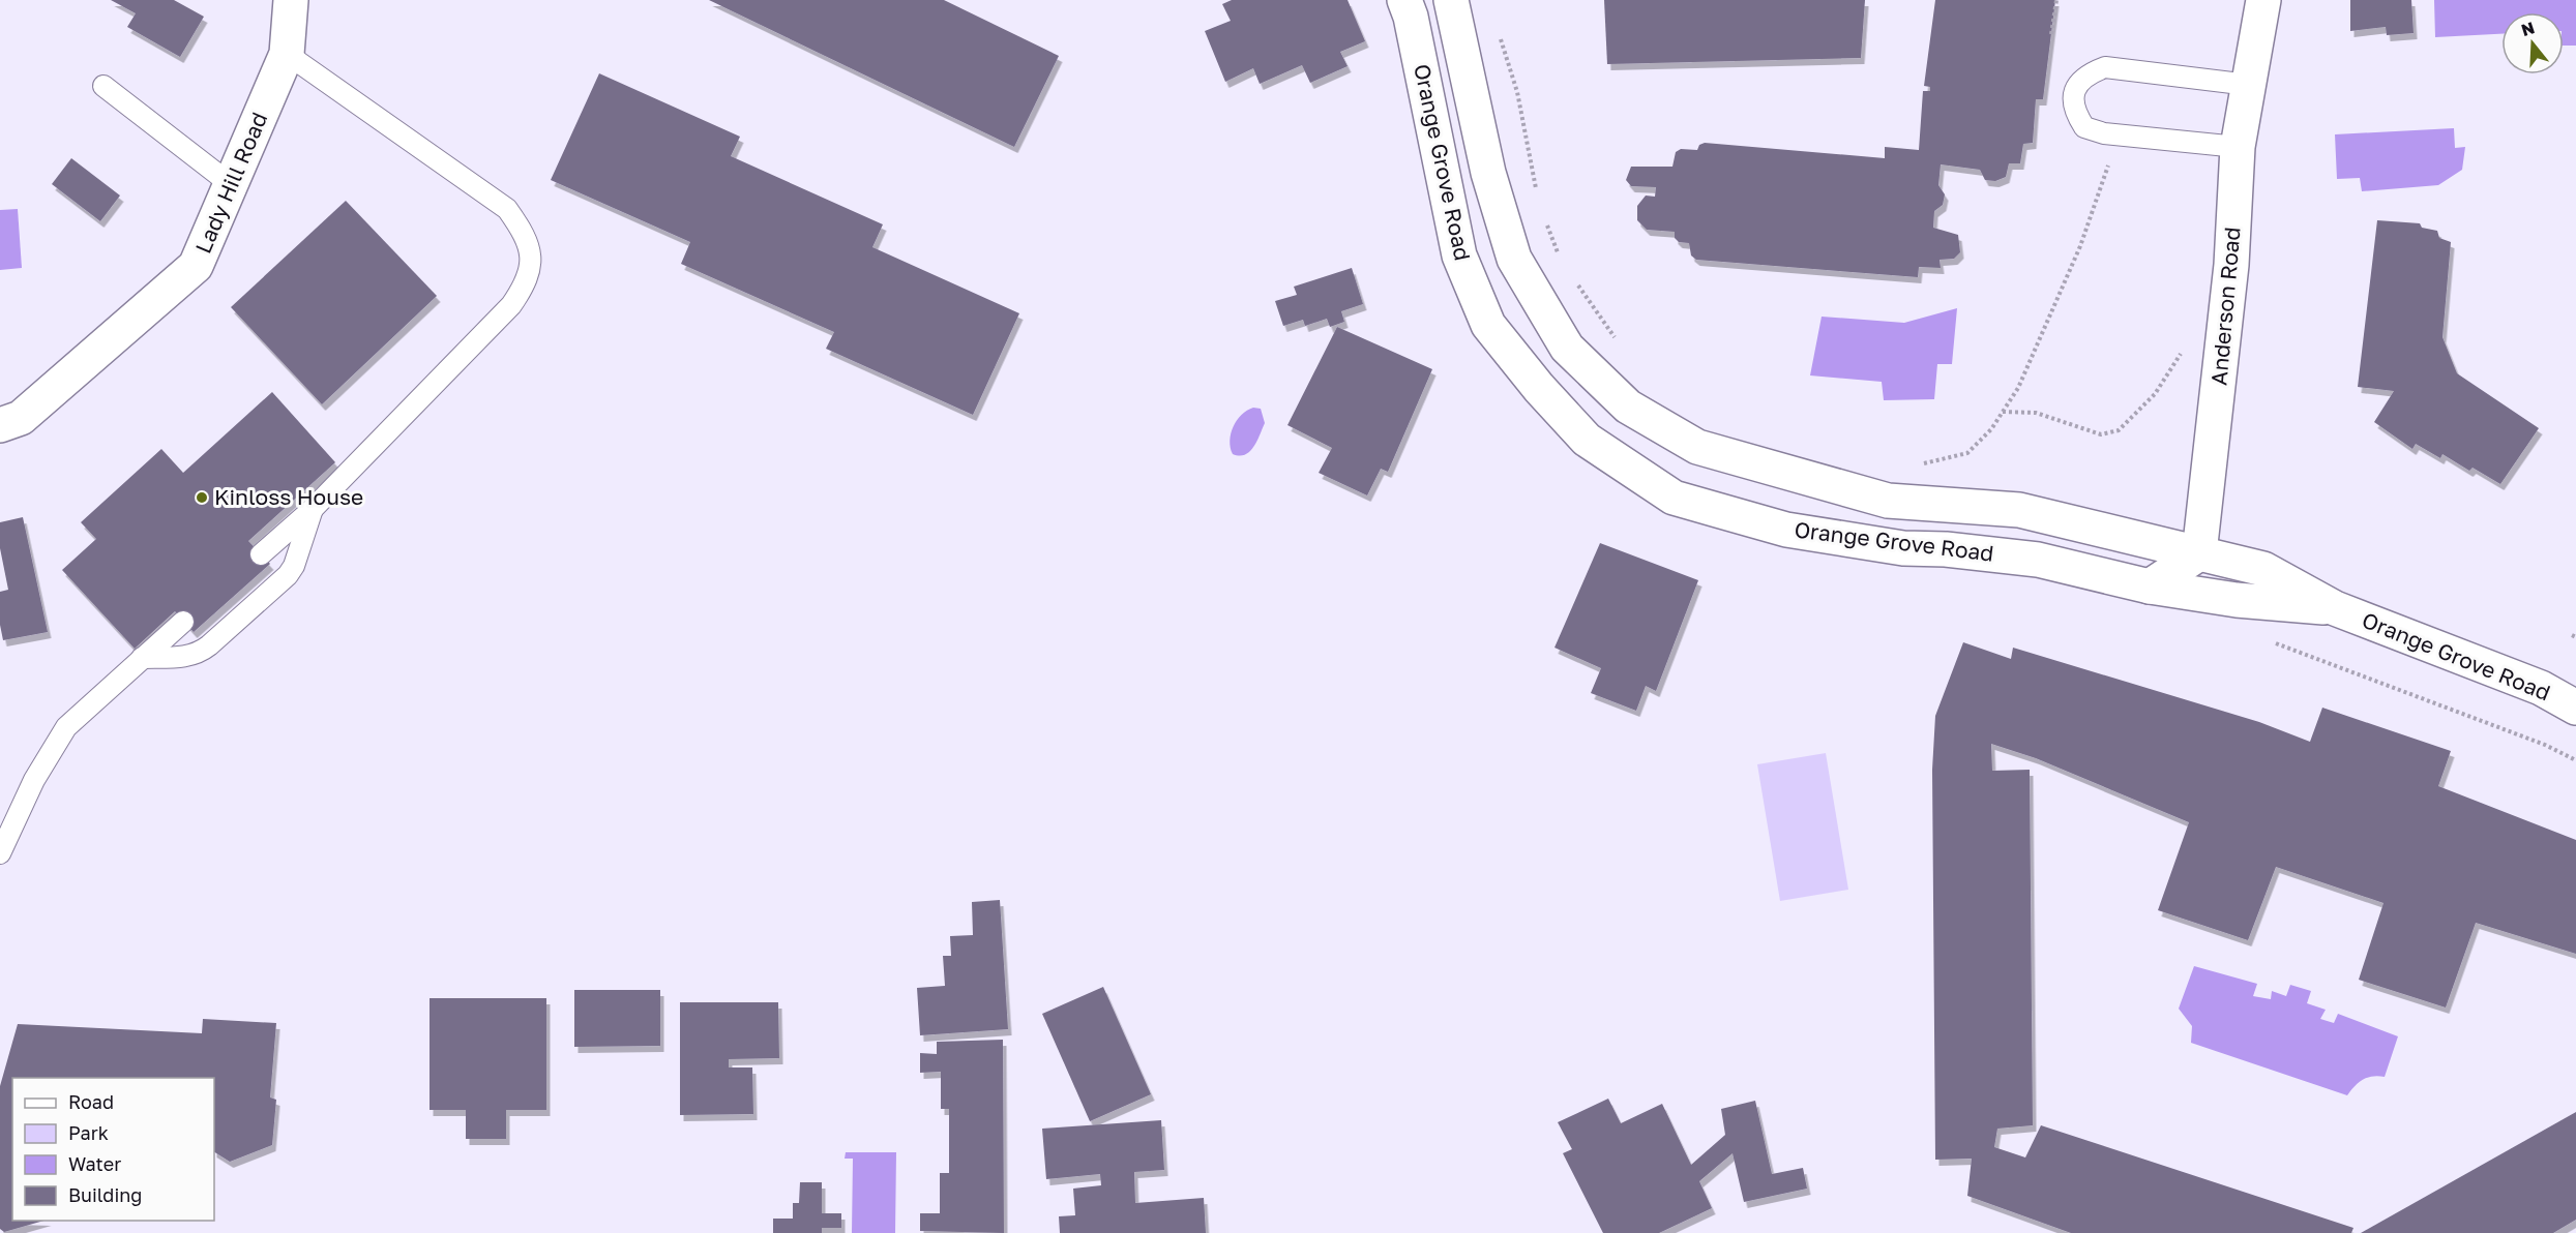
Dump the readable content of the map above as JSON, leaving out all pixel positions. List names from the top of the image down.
{
  "streets": {
    "street": ["Orange Grove Road", "Lady Hill Road", "Anderson Road"]
  },
  "crossings": [
    ["Orange Grove Road", "Anderson Road"]
  ],
  "places": ["Kinloss House"],
  "legend": [
    "Road",
    "Park",
    "Water",
    "Building"
  ],
  "north": "top"
}
